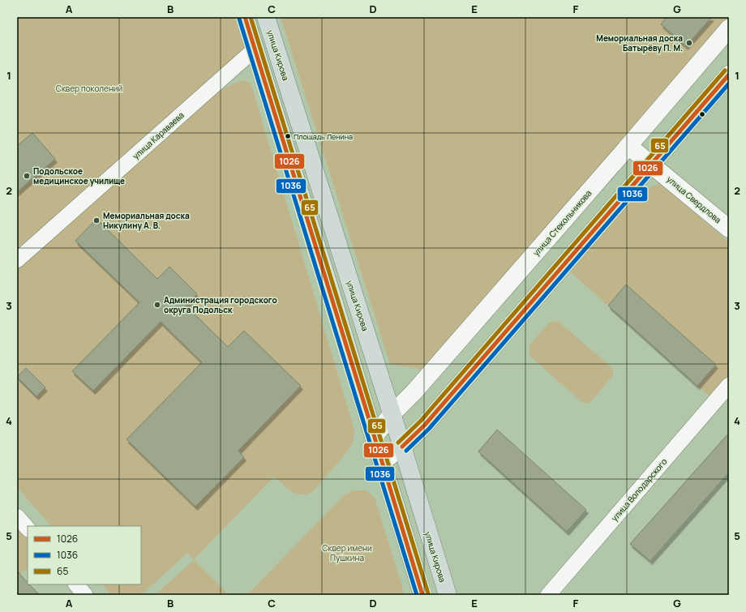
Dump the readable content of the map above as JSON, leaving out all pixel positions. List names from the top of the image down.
{
  "streets": {
    "main road": ["улица Кирова", "улица Свердлова", "улица Стекольникова"],
    "street": ["улица Караваева", "улица Володарского"]
  },
  "crossings": [
    ["улица Кирова", "улица Стекольникова"],
    ["улица Свердлова", "улица Стекольникова"]
  ],
  "parks": ["Сквер поколений", "Сквер имени Пушкина"],
  "places": [
    "Мемориальная доска Батырёву П. М.",
    "Площадь Ленина",
    "Подольское медицинское училище",
    "Мемориальная доска Никулину А. В.",
    "Администрация городского округа Подольск"
  ],
  "lines": ["transit line 1026", "transit line 65", "transit line 1036"],
  "legend": ["1026", "1036", "65"],
  "grid": {
    "columns": [
      "A",
      "B",
      "C",
      "D",
      "E",
      "F",
      "G"
    ],
    "rows": [
      "1",
      "2",
      "3",
      "4",
      "5"
    ]
  }
}
